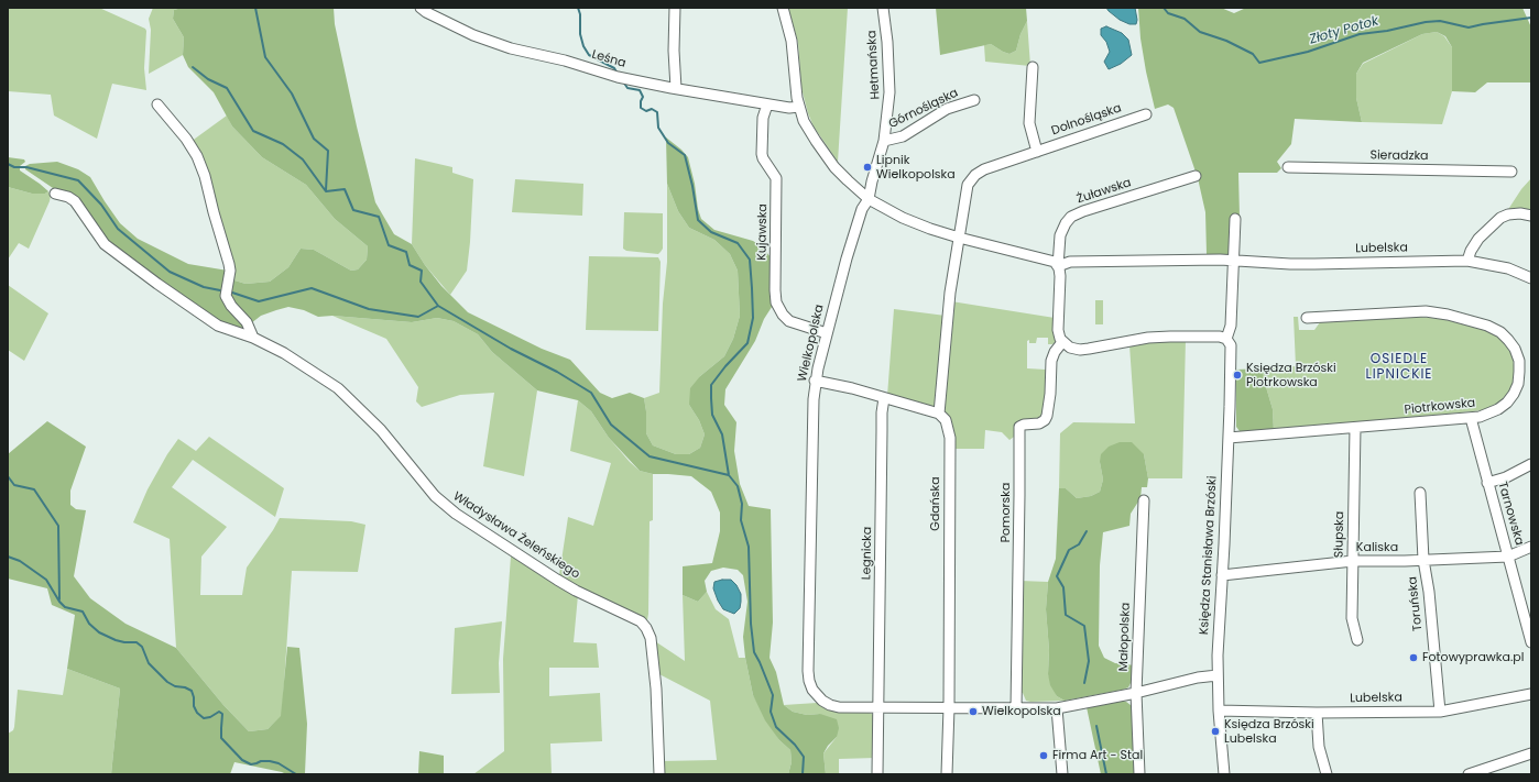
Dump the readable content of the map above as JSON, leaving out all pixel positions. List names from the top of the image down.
{
  "streets": {
    "street": [
      "Leśna",
      "Hetmańska",
      "Górnośląska",
      "Dolnośląska",
      "Sieradzka",
      "Żuławska",
      "Kujawska",
      "Lubelska",
      "Wielkopolska",
      "Piotrkowska",
      "Gdańska",
      "Pomorska",
      "Tarnowska",
      "Słupska",
      "Władysława Żeleńskiego",
      "Kaliska",
      "Legnicka",
      "Księdza Stanisława Brzóski",
      "Toruńska",
      "Małopolska"
    ]
  },
  "crossings": [
    ["Leśna", "Kujawska"],
    ["Hetmańska", "Górnośląska"],
    ["Hetmańska", "Wielkopolska"],
    ["Dolnośląska", "Gdańska"],
    ["Kujawska", "Wielkopolska"],
    ["Lubelska", "Księdza Stanisława Brzóski"],
    ["Lubelska", "Toruńska"],
    ["Wielkopolska", "Gdańska"],
    ["Wielkopolska", "Pomorska"],
    ["Wielkopolska", "Legnicka"],
    ["Wielkopolska", "Księdza Stanisława Brzóski"],
    ["Wielkopolska", "Małopolska"],
    ["Piotrkowska", "Tarnowska"],
    ["Piotrkowska", "Słupska"],
    ["Piotrkowska", "Księdza Stanisława Brzóski"],
    ["Tarnowska", "Kaliska"],
    ["Słupska", "Kaliska"],
    ["Kaliska", "Księdza Stanisława Brzóski"],
    ["Kaliska", "Toruńska"]
  ],
  "districts": ["OSIEDLE LIPNICKIE"],
  "water": ["Złoty Potok"],
  "places": [
    "Lipnik Wielkopolska",
    "Księdza Brzóski Piotrkowska",
    "Fotowyprawka.pl",
    "Wielkopolska",
    "Księdza Brzóski Lubelska",
    "Firma Art - Stal"
  ]
}
